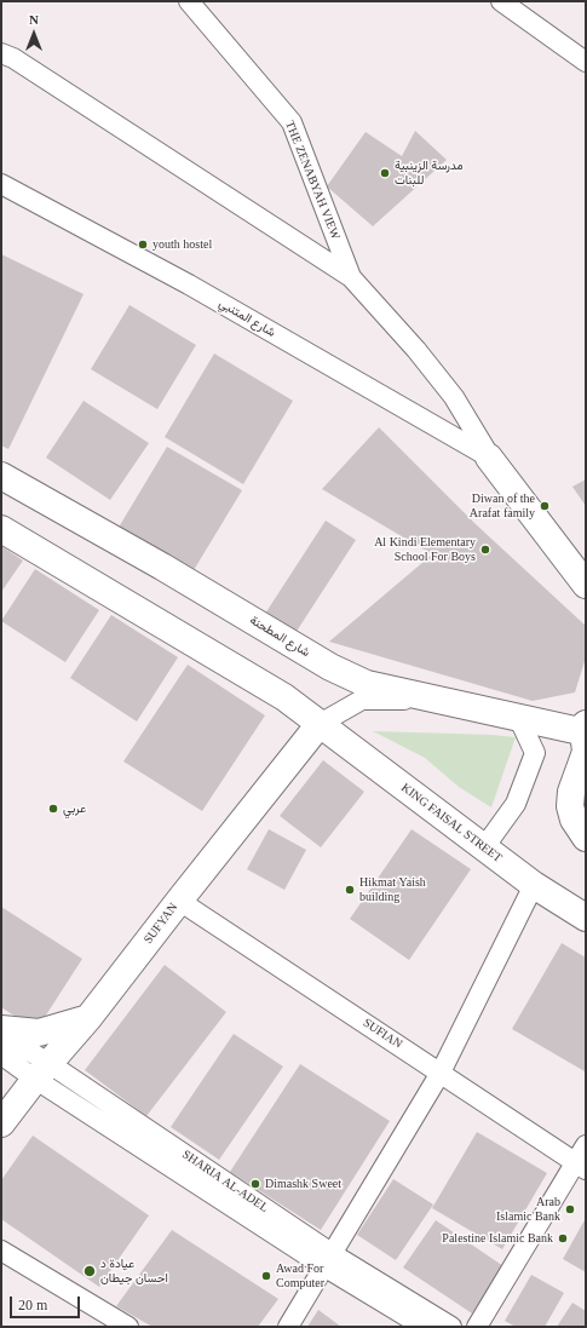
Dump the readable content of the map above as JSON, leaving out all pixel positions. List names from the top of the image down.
{
  "streets": {
    "main road": ["شارع المطحنة", "KING FAISAL STREET", "SUFYAN"],
    "street": [
      "THE ZENABYAH VIEW",
      "شارع المتنبي",
      "SUFIAN",
      "SHARIA AL-ADEL"
    ]
  },
  "crossings": [
    ["KING FAISAL STREET", "SUFYAN"],
    ["SUFYAN", "SUFIAN"],
    ["SUFYAN", "SHARIA AL-ADEL"]
  ],
  "places": [
    "مدرسة الزينبية للبنات",
    "youth hostel",
    "Diwan of the Arafat family",
    "Al Kindi Elementary School For Boys",
    "عربي",
    "Hikmat Yaish building",
    "Dimashk Sweet",
    "Arab Islamic Bank",
    "Palestine Islamic Bank",
    "عيادة د احسان جيطان",
    "Awad For Computer"
  ],
  "scale_bar": "20 m",
  "north": "top"
}
